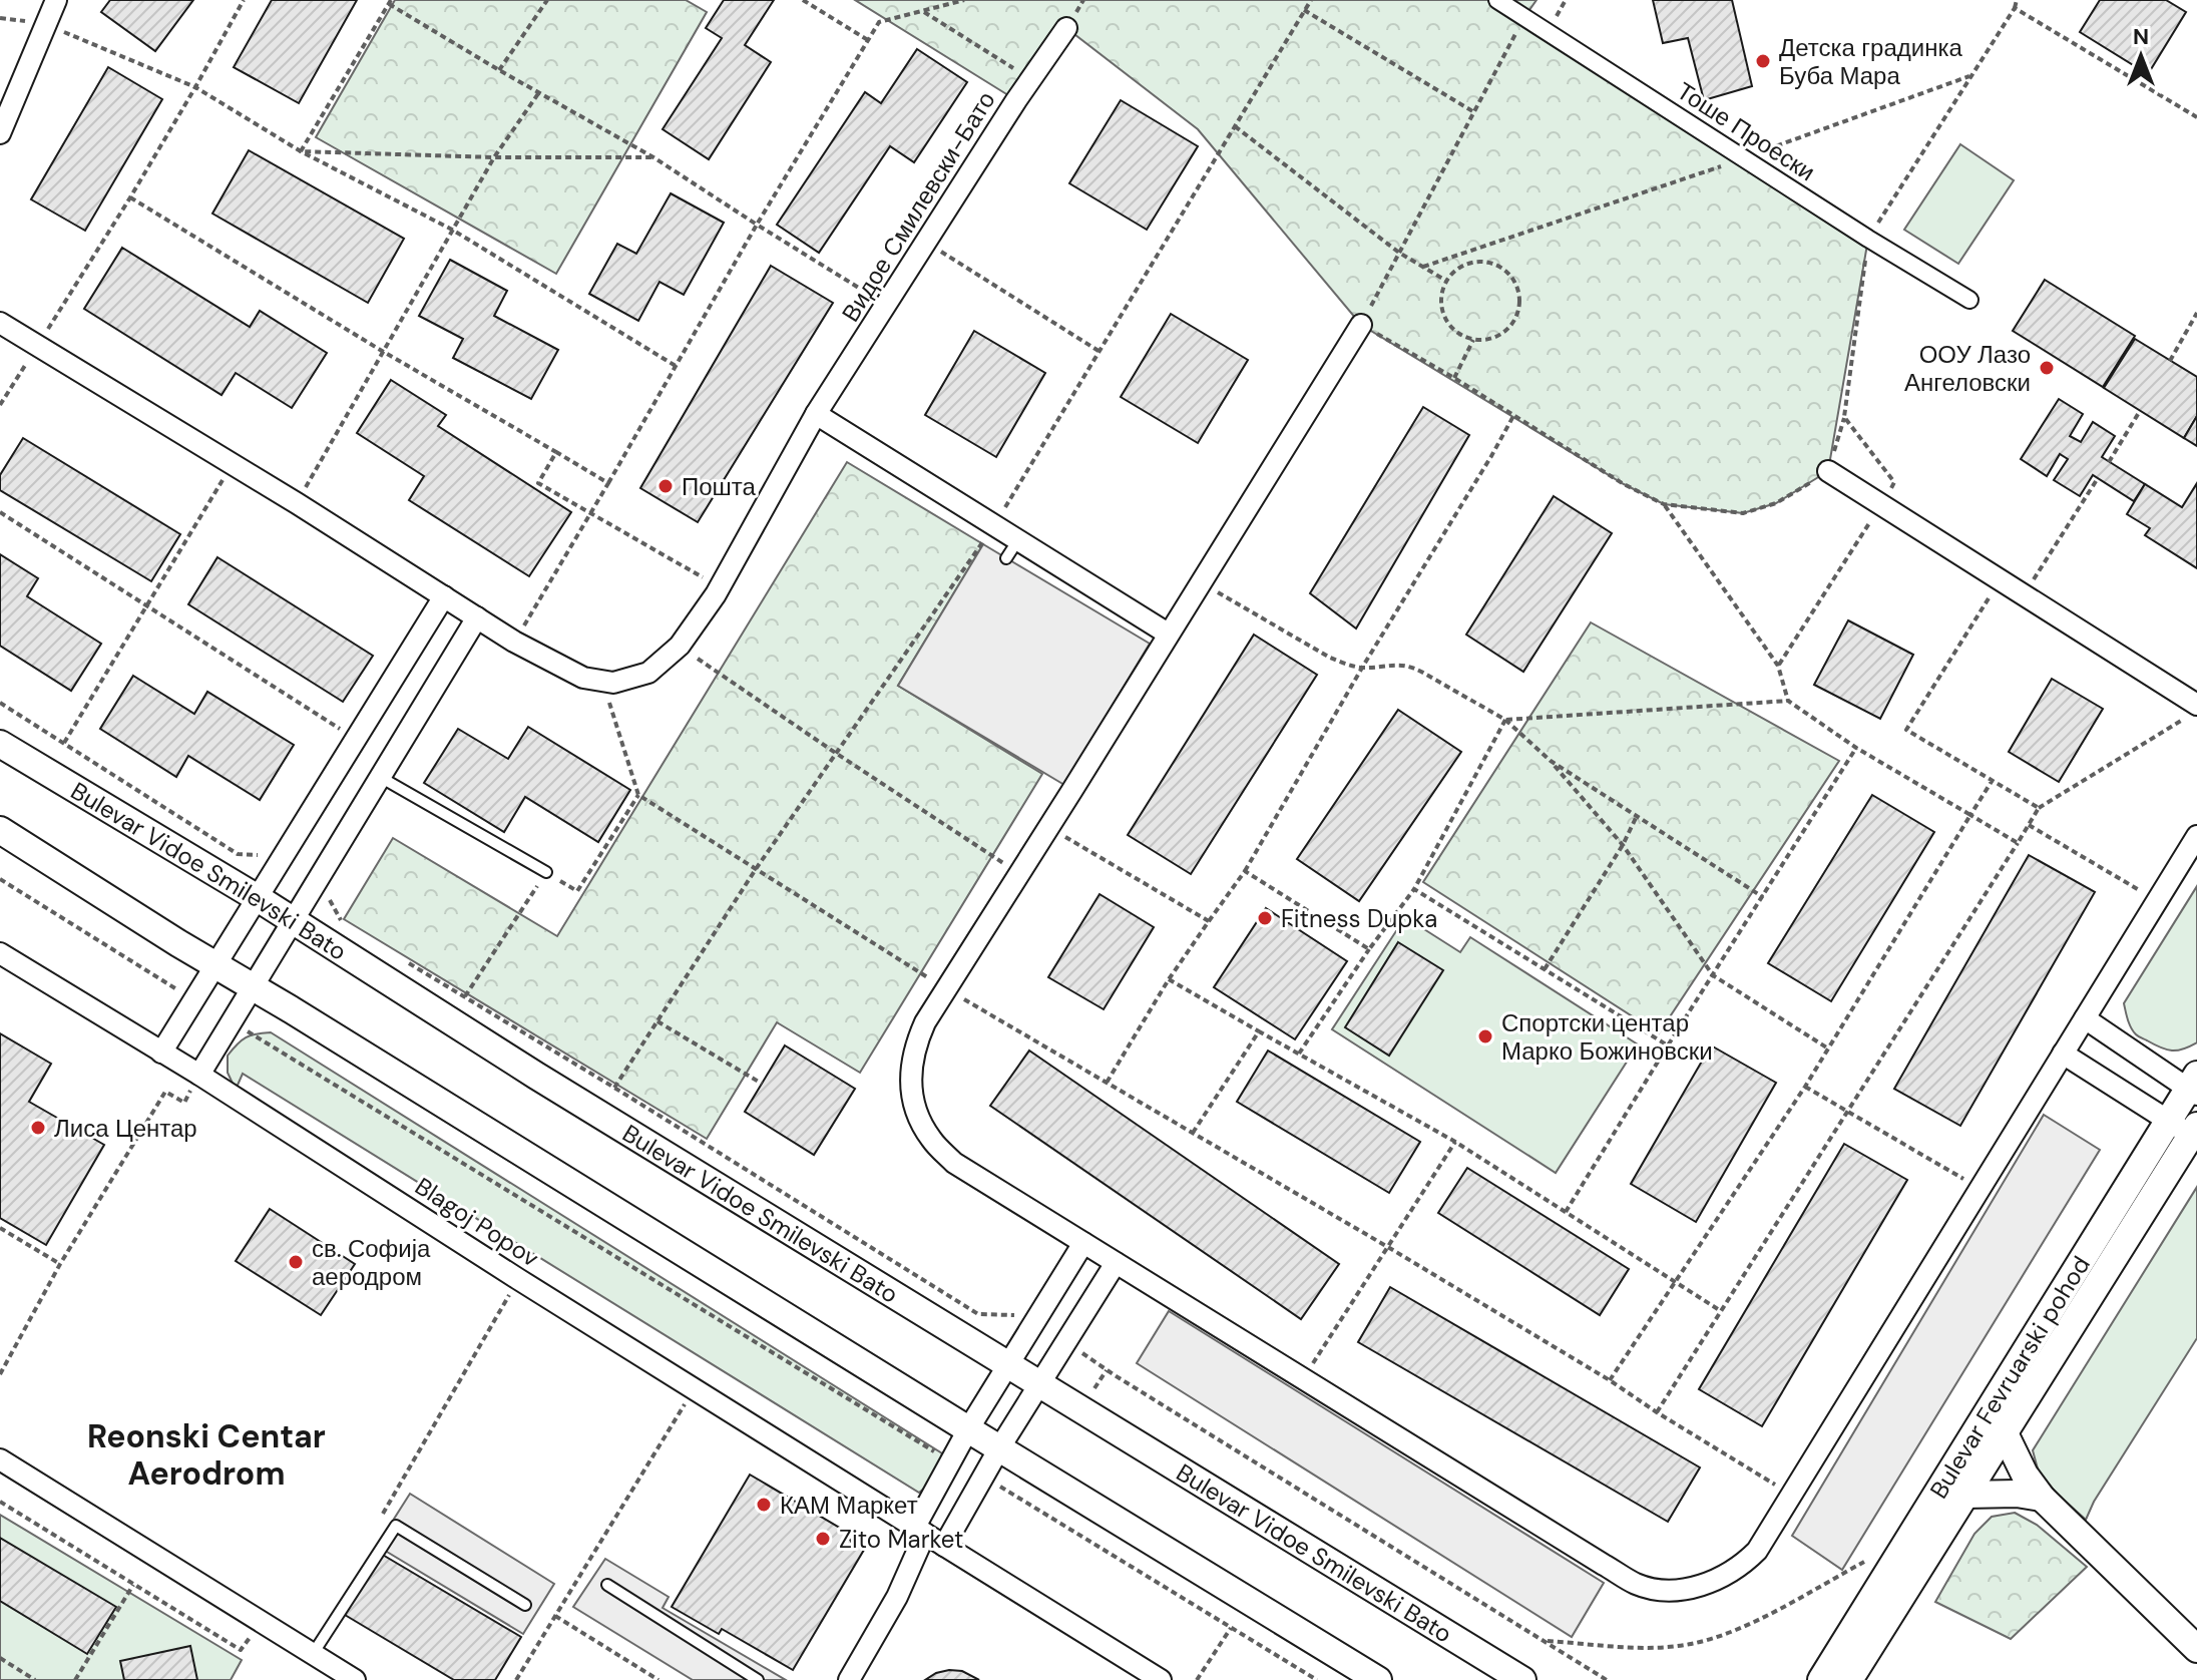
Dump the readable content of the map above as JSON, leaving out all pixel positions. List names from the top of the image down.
{
  "streets": {
    "street": [
      "Тоше Проески",
      "Видое Смилевски-Бато",
      "Bulevar Vidoe Smilevski Bato",
      "Blagoj Popov",
      "Bulevar Fevruarski pohod"
    ]
  },
  "districts": ["Reonski Centar Aerodrom"],
  "places": [
    "Детска градинка Буба Мара",
    "ООУ Лазо Ангеловски",
    "Пошта",
    "Fitness Dupka",
    "Спортски центар Марко Божиновски",
    "Лиса Центар",
    "св. Софија аеродром",
    "КАМ Маркет",
    "Zito Market"
  ],
  "north": "top"
}
